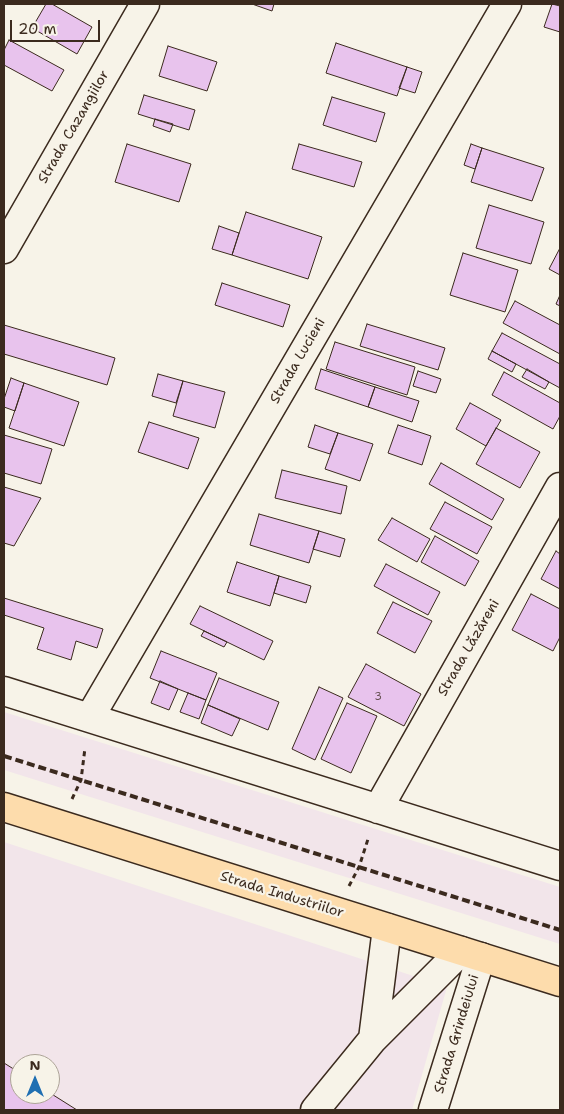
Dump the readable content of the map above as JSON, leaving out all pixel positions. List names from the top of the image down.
{
  "streets": {
    "main road": ["Strada Industriilor"],
    "street": [
      "Strada Cazangiilor",
      "Strada Lucieni",
      "Strada Lăzăreni",
      "Strada Grindeiului"
    ]
  },
  "crossings": [
    ["Strada Industriilor", "Strada Grindeiului"]
  ],
  "house_numbers": ["3"],
  "scale_bar": "20 m",
  "north": "top"
}
